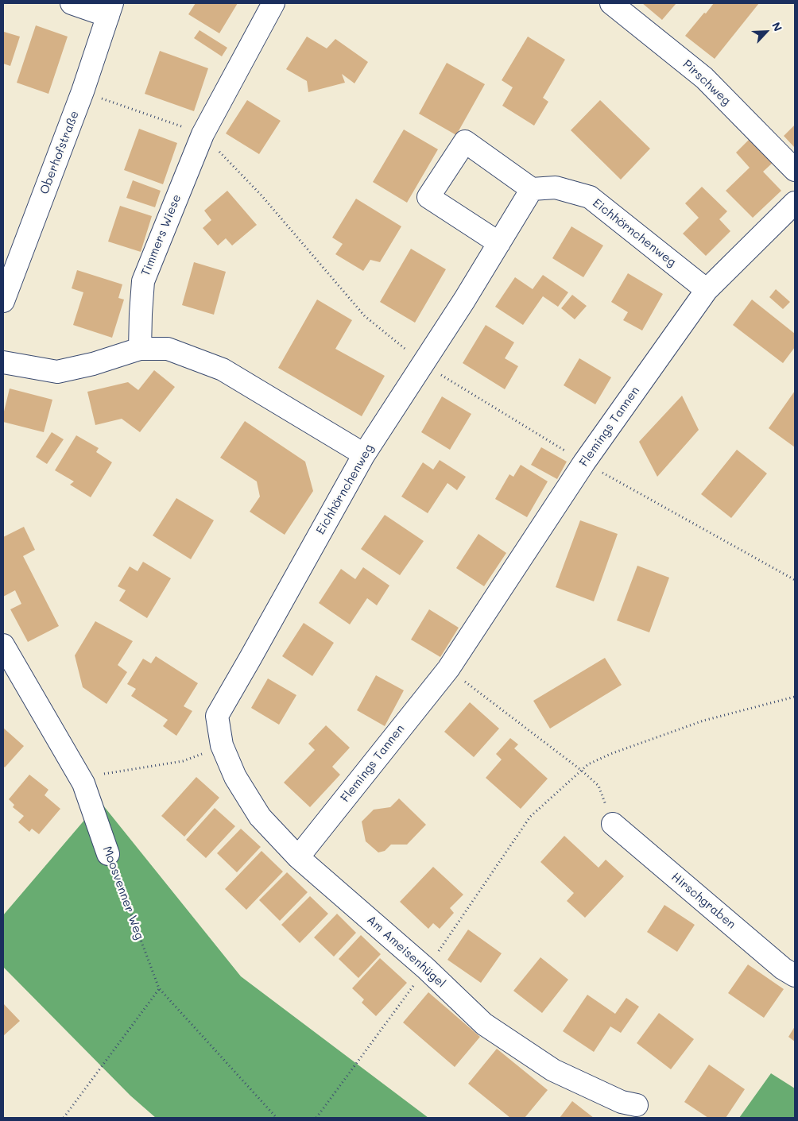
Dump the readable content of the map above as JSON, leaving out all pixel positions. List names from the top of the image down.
{
  "streets": {
    "street": [
      "Pirschweg",
      "Oberhofstraße",
      "Eichhörnchenweg",
      "Timmers Wiese",
      "Flemings Tannen",
      "Moosvenner Weg",
      "Hirschgraben",
      "Am Ameisenhügel"
    ]
  },
  "crossings": [
    ["Eichhörnchenweg", "Flemings Tannen"],
    ["Eichhörnchenweg", "Am Ameisenhügel"],
    ["Flemings Tannen", "Am Ameisenhügel"]
  ],
  "north": "top right"
}
